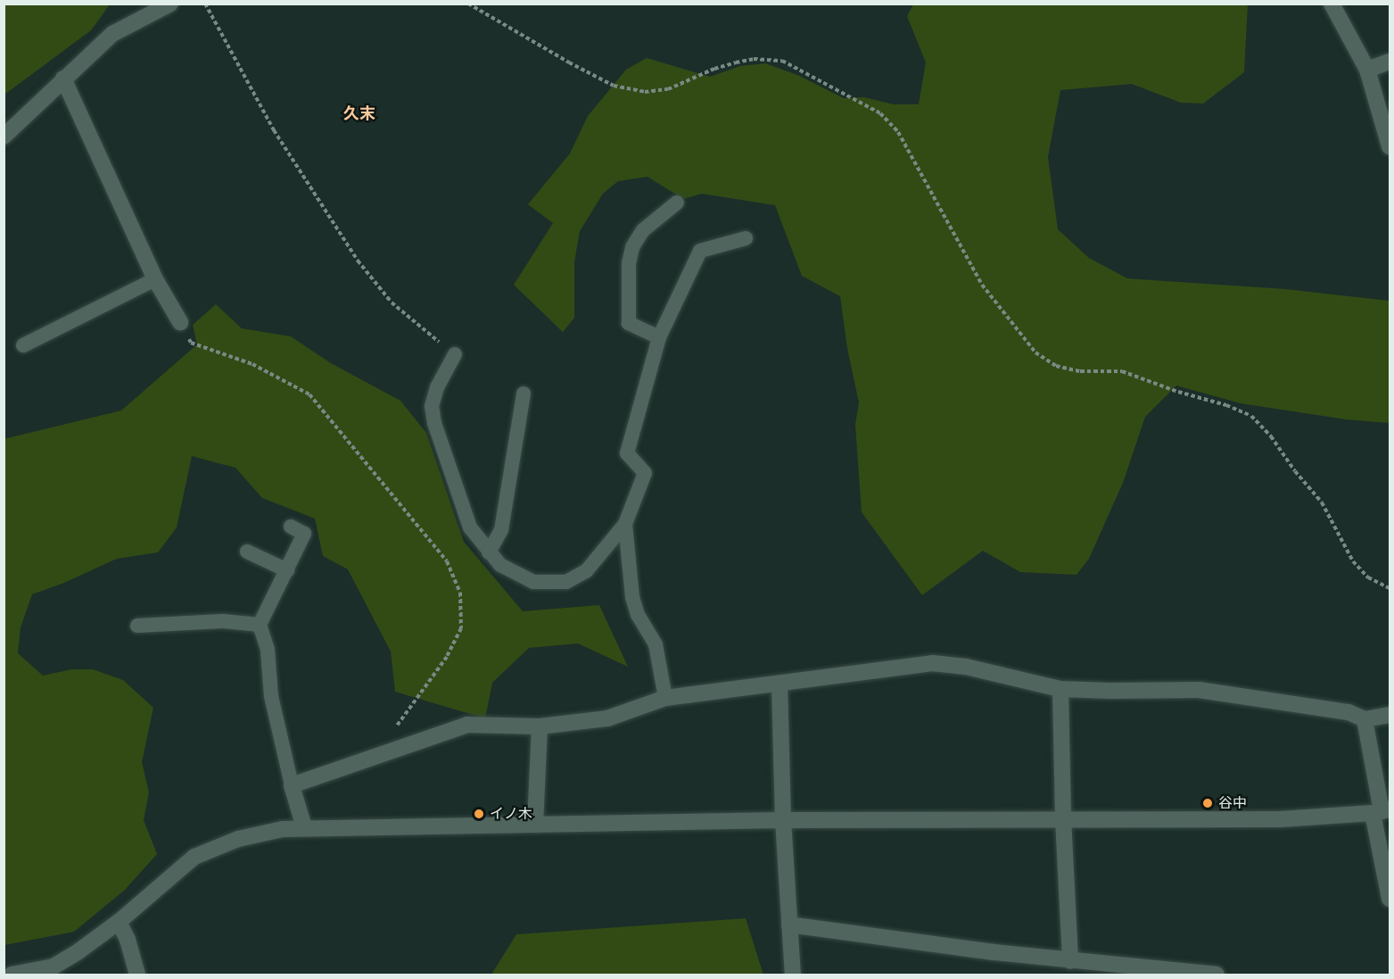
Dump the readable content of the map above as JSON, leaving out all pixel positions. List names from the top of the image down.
{
  "districts": ["久末"],
  "places": ["谷中", "イノ木"]
}
